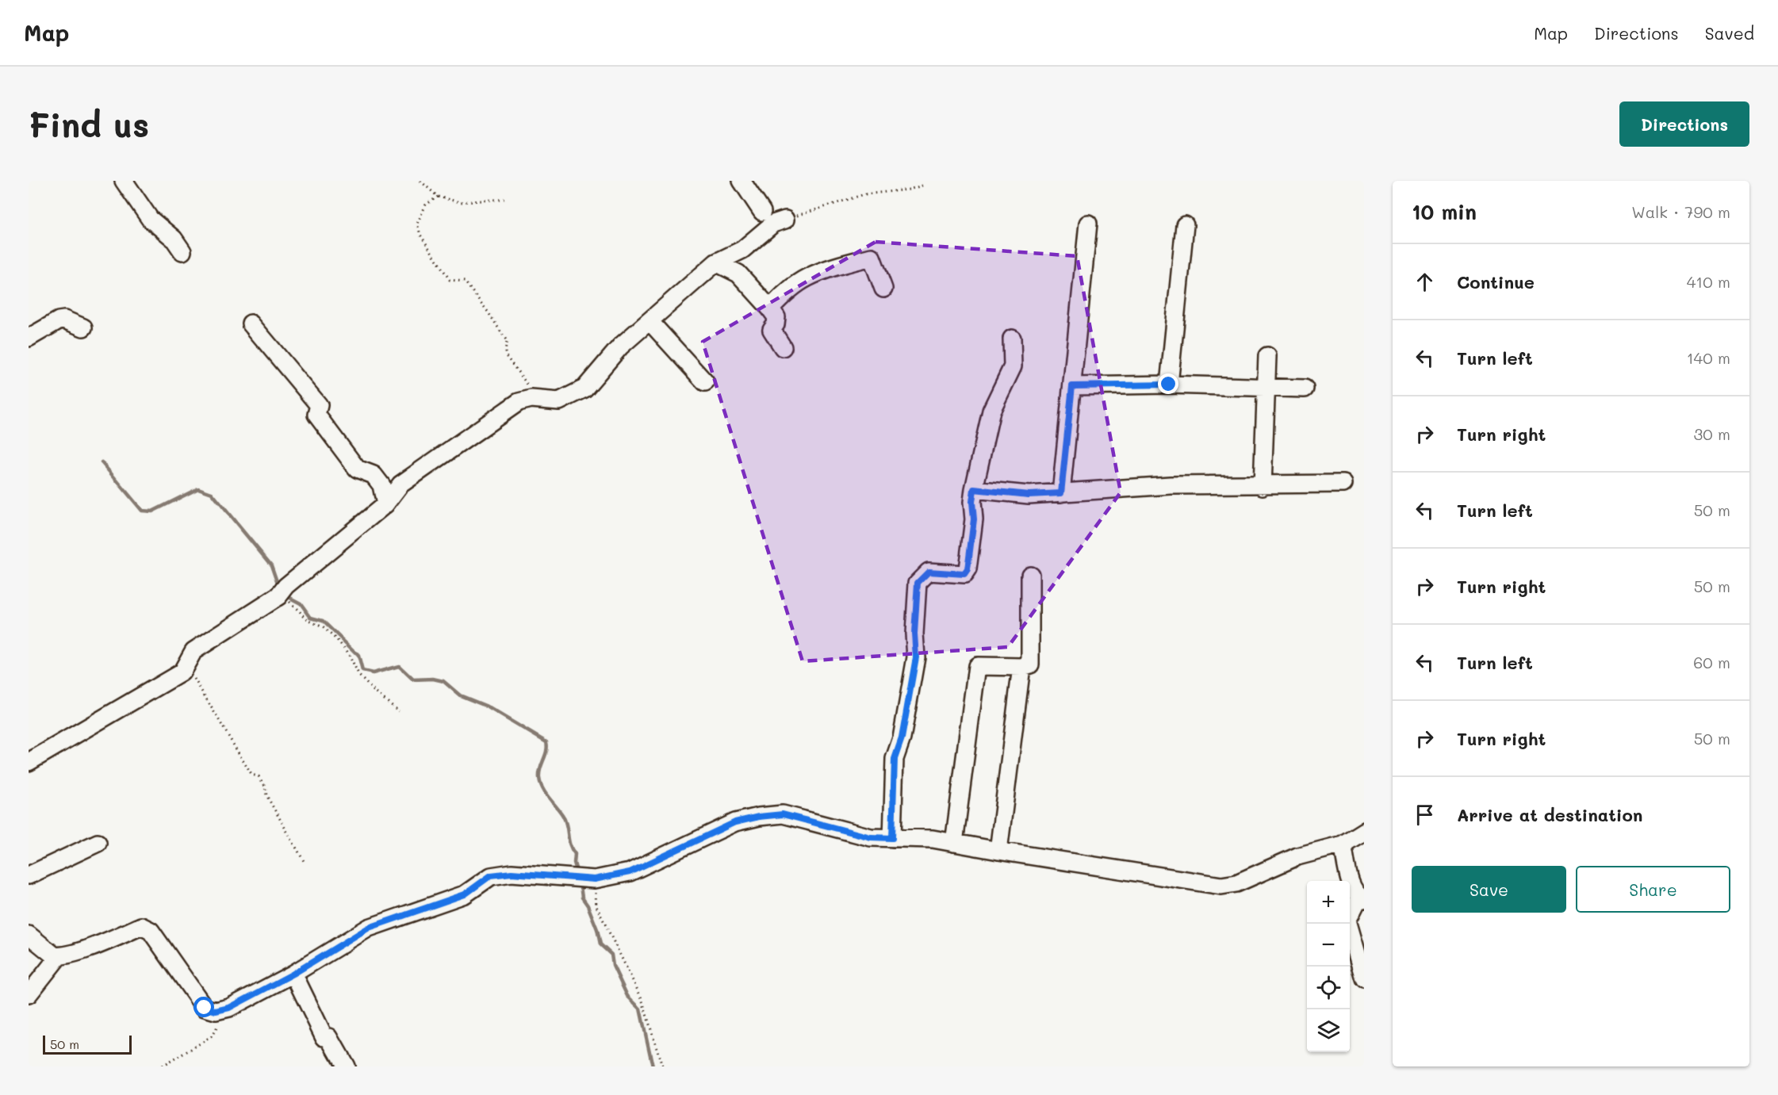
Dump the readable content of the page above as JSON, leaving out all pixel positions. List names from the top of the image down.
{
  "scale_bar": "50 m",
  "page": {
    "header": "Map",
    "nav": ["Map", "Directions", "Saved"],
    "buttons": [
      "Directions",
      ["Save", "Share"]
    ],
    "title": "Find us",
    "heading": ["10 min", "Walk · 790 m"],
    "list": [
      ["Continue", "410 m"],
      ["Turn left", "140 m"],
      ["Turn right", "30 m"],
      ["Turn left", "50 m"],
      ["Turn right", "50 m"],
      ["Turn left", "60 m"],
      ["Turn right", "50 m"],
      "Arrive at destination"
    ],
    "map_buttons": ["+", "−"],
    "scale": "50 m"
  }
}
